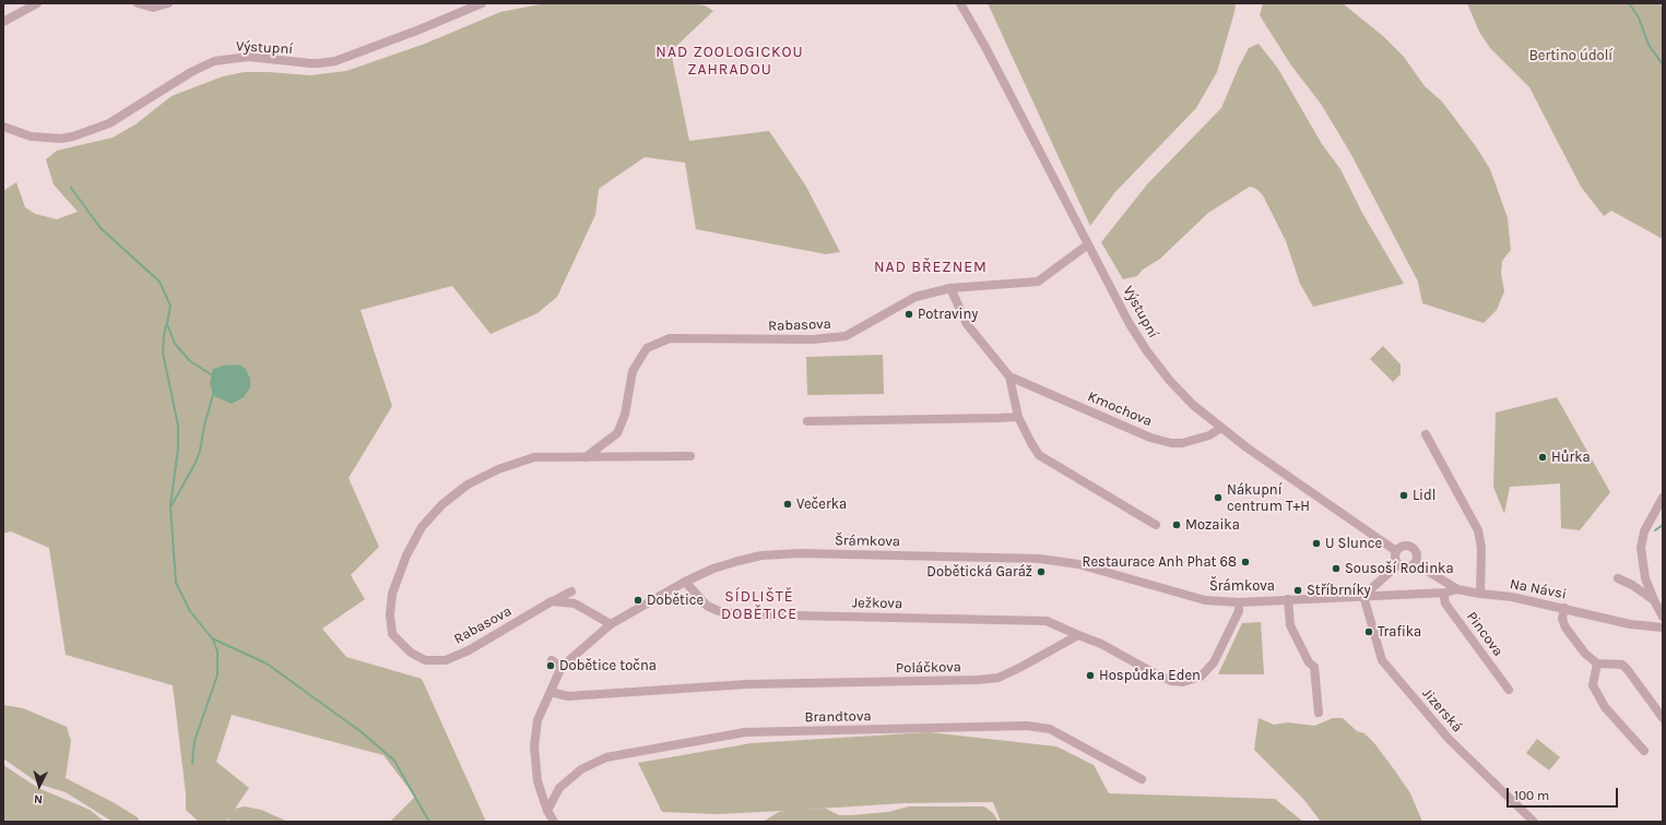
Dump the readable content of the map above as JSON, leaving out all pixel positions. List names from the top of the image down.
{
  "streets": {
    "street": [
      "Výstupní",
      "Rabasova",
      "Kmochova",
      "Šrámkova",
      "Na Návsi",
      "Ježkova",
      "Pincova",
      "Poláčkova",
      "Jizerská",
      "Brandtova"
    ]
  },
  "crossings": [
    ["Výstupní", "Rabasova"],
    ["Výstupní", "Kmochova"],
    ["Výstupní", "Na Návsi"],
    ["Rabasova", "Kmochova"],
    ["Šrámkova", "Na Návsi"],
    ["Šrámkova", "Ježkova"],
    ["Šrámkova", "Pincova"],
    ["Šrámkova", "Poláčkova"],
    ["Šrámkova", "Jizerská"],
    ["Šrámkova", "Brandtova"],
    ["Ježkova", "Poláčkova"]
  ],
  "districts": ["NAD ZOOLOGICKOU ZAHRADOU", "NAD BŘEZNEM", "SÍDLIŠTĚ DOBĚTICE"],
  "parks": ["Bertino údolí"],
  "places": [
    "Potraviny",
    "Hůrka",
    "Lidl",
    "Nákupní centrum T+H",
    "Večerka",
    "Mozaika",
    "U Slunce",
    "Restaurace Anh Phat 68",
    "Sousoší Rodinka",
    "Dobětická Garáž",
    "Stříbrníky",
    "Dobětice",
    "Trafika",
    "Dobětice točna",
    "Hospůdka Eden"
  ],
  "scale_bar": "100 m",
  "north": "bottom"
}
